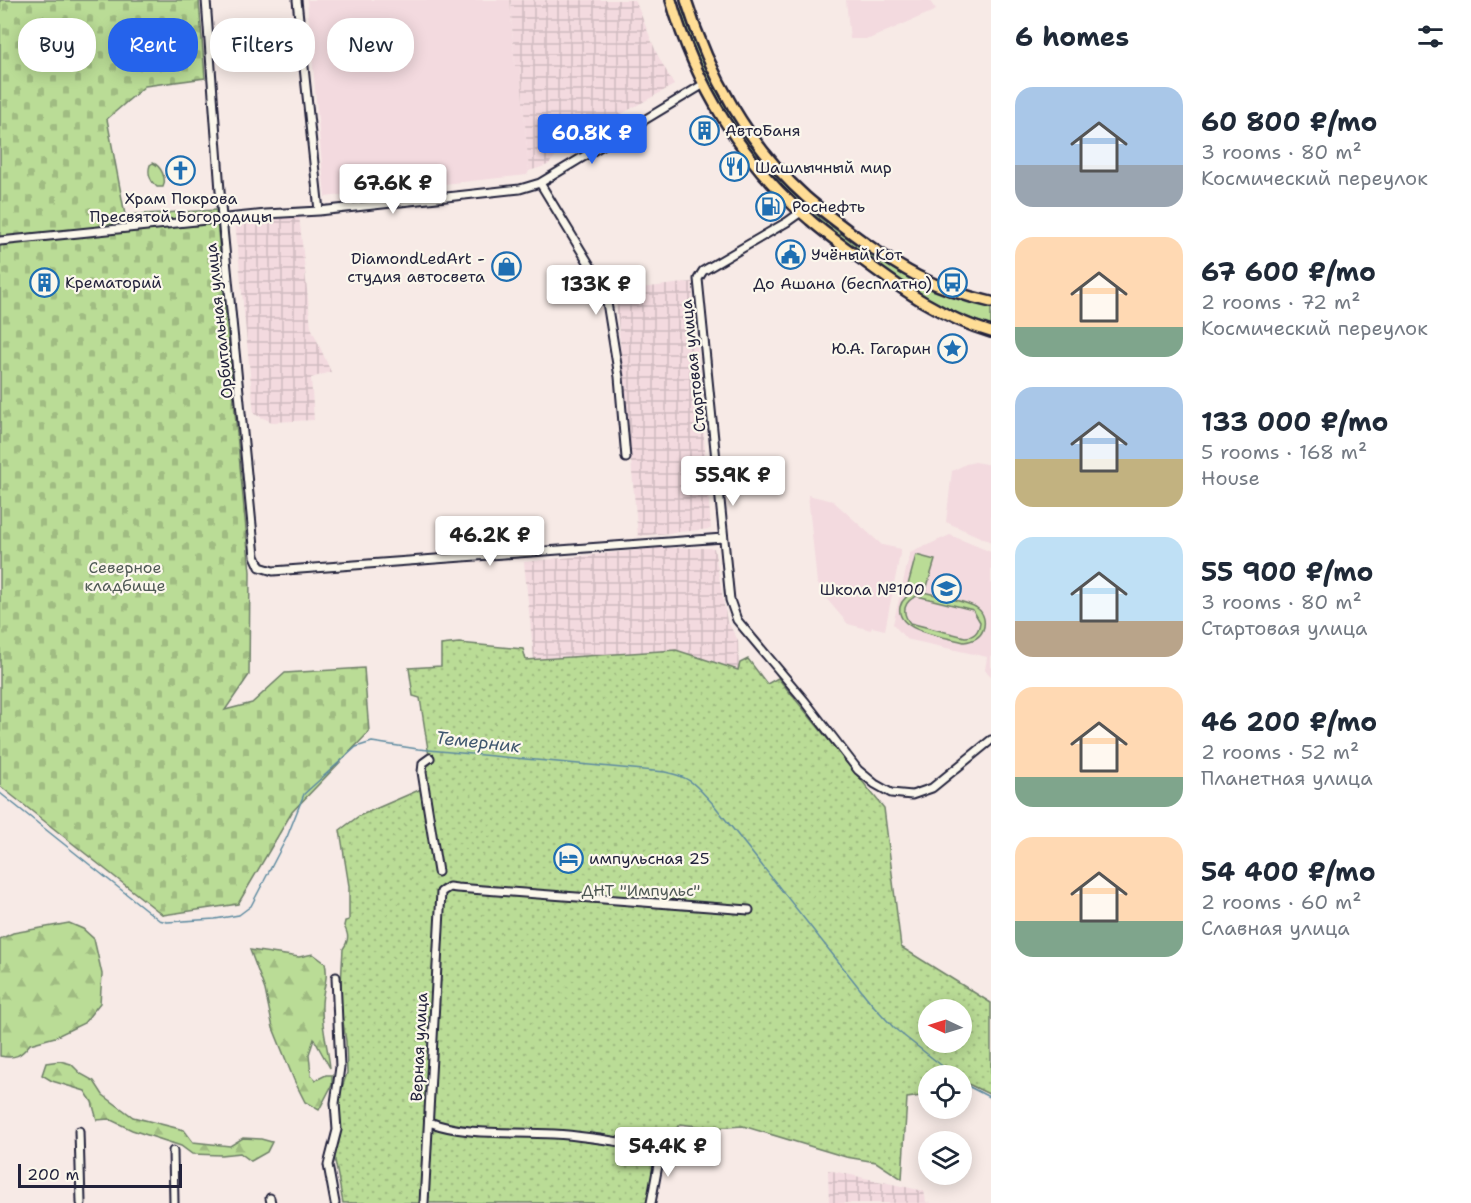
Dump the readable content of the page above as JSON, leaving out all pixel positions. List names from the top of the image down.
{
  "streets": {
    "street": ["Орбитальная улица", "Стартовая улица", "Верная улица"]
  },
  "crossings": [
    ["Орбитальная улица", "Стартовая улица"]
  ],
  "water": ["Темерник"],
  "parks": ["Северное кладбище", "ДНТ \"Импульс\""],
  "places": {
    "building": ["АвтоБаня", "Крематорий"],
    "restaurant": ["Шашлычный мир"],
    "church": ["Храм Покрова Пресвятой Богородицы"],
    "fuel station": ["Роснефть"],
    "public building": ["Учёный Кот"],
    "shop": ["DiamondLedArt - студия автосвета"],
    "bus stop": ["До Ашана (бесплатно)"],
    "place": ["Ю.А. Гагарин"],
    "school or university": ["Школа №100"],
    "hotel": ["импульсная 25"]
  },
  "scale_bar": "200 m",
  "north": "left",
  "page": {
    "heading": "6 homes",
    "chip": [
      "Buy",
      "Rent",
      "Filters",
      "New"
    ],
    "list": [
      {
        "name": "60 800 ₽/mo",
        "note": "3 rooms · 80 m² · Космический переулок"
      },
      {
        "name": "67 600 ₽/mo",
        "note": "2 rooms · 72 m² · Космический переулок"
      },
      {
        "name": "133 000 ₽/mo",
        "note": "5 rooms · 168 m² · House"
      },
      {
        "name": "55 900 ₽/mo",
        "note": "3 rooms · 80 m² · Стартовая улица"
      },
      {
        "name": "46 200 ₽/mo",
        "note": "2 rooms · 52 m² · Планетная улица"
      },
      {
        "name": "54 400 ₽/mo",
        "note": "2 rooms · 60 m² · Славная улица"
      }
    ],
    "price": [
      "60.8K ₽",
      "67.6K ₽",
      "133K ₽",
      "55.9K ₽",
      "46.2K ₽",
      "54.4K ₽"
    ],
    "scale": "200 m"
  }
}
